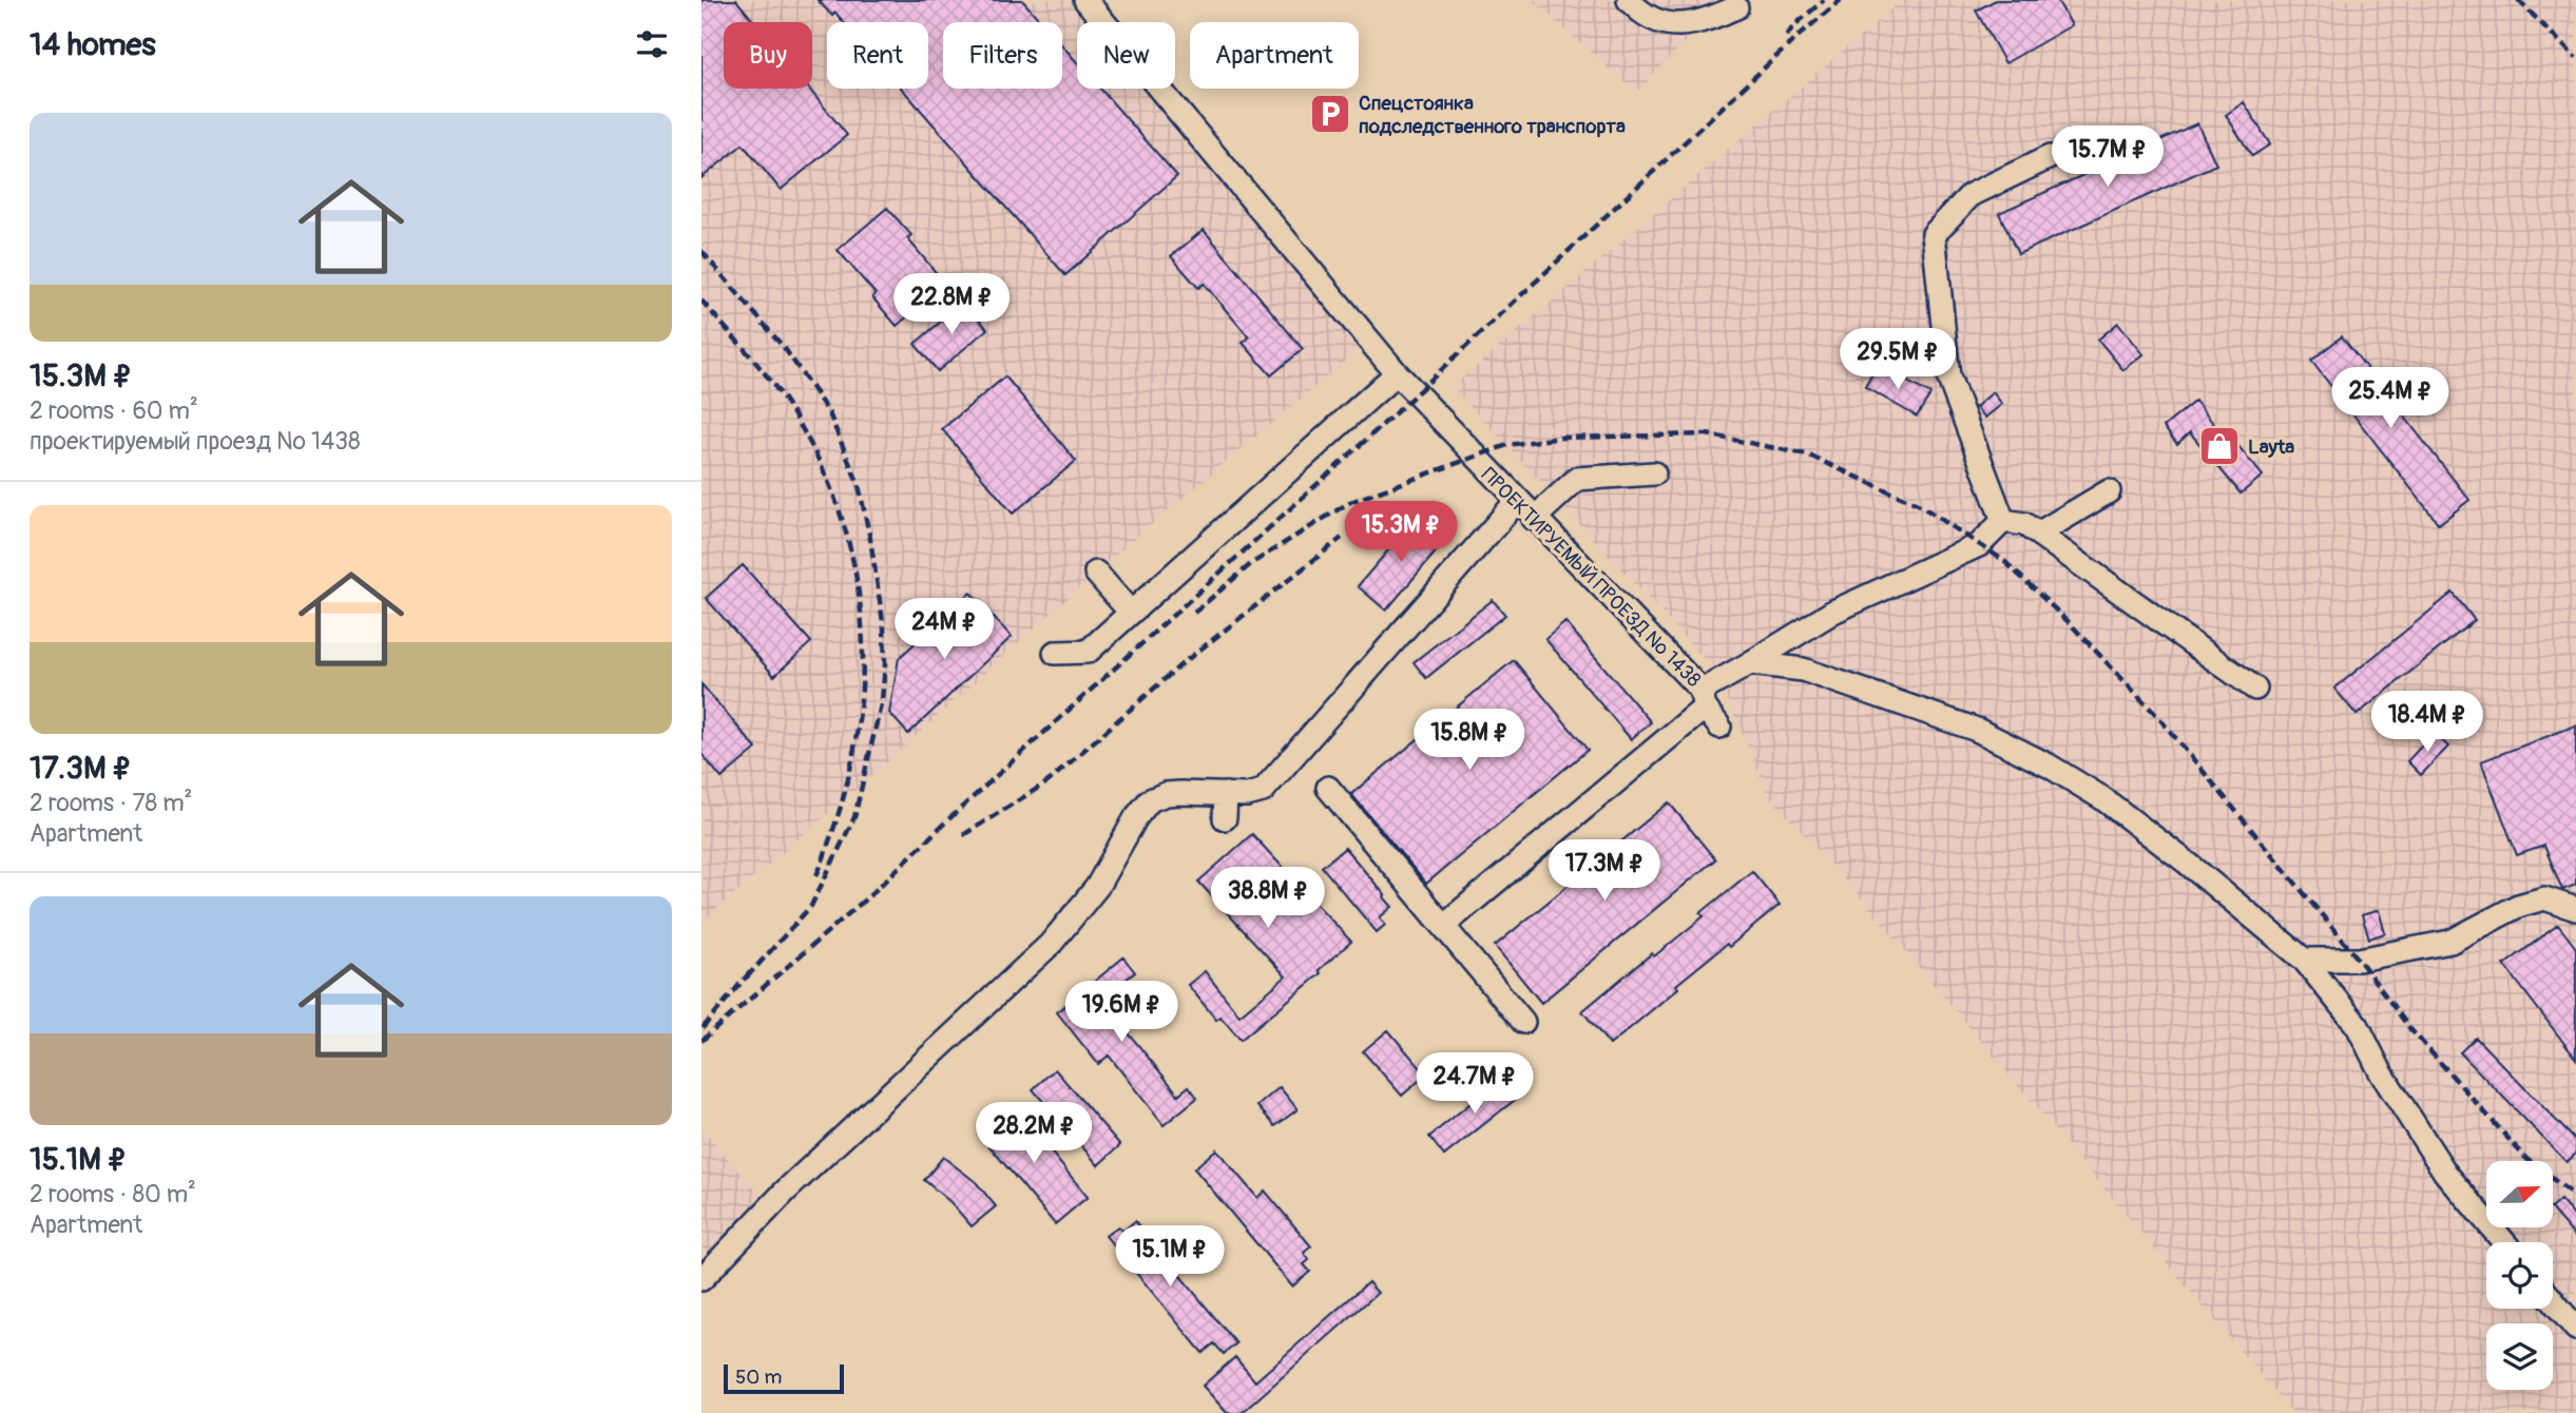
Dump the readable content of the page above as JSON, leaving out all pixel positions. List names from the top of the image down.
{
  "streets": {
    "street": ["ПРОЕКТИРУЕМЫЙ ПРОЕЗД № 1438"]
  },
  "places": {
    "parking": ["Спецстоянка подследственного транспорта"],
    "shop": ["Layta"]
  },
  "scale_bar": "50 m",
  "north": "right",
  "page": {
    "heading": "14 homes",
    "chip": [
      "Buy",
      "Rent",
      "Filters",
      "New",
      "Apartment"
    ],
    "list": [
      {
        "name": "15.3M ₽",
        "note": "2 rooms · 60 m² · проектируемый проезд № 1438"
      },
      {
        "name": "17.3M ₽",
        "note": "2 rooms · 78 m² · Apartment"
      },
      {
        "name": "15.1M ₽",
        "note": "2 rooms · 80 m² · Apartment"
      }
    ],
    "price": [
      "15.7M ₽",
      "22.8M ₽",
      "29.5M ₽",
      "25.4M ₽",
      "15.3M ₽",
      "24M ₽",
      "18.4M ₽",
      "15.8M ₽",
      "17.3M ₽",
      "38.8M ₽",
      "19.6M ₽",
      "24.7M ₽",
      "28.2M ₽",
      "15.1M ₽"
    ],
    "scale": "50 m"
  }
}
